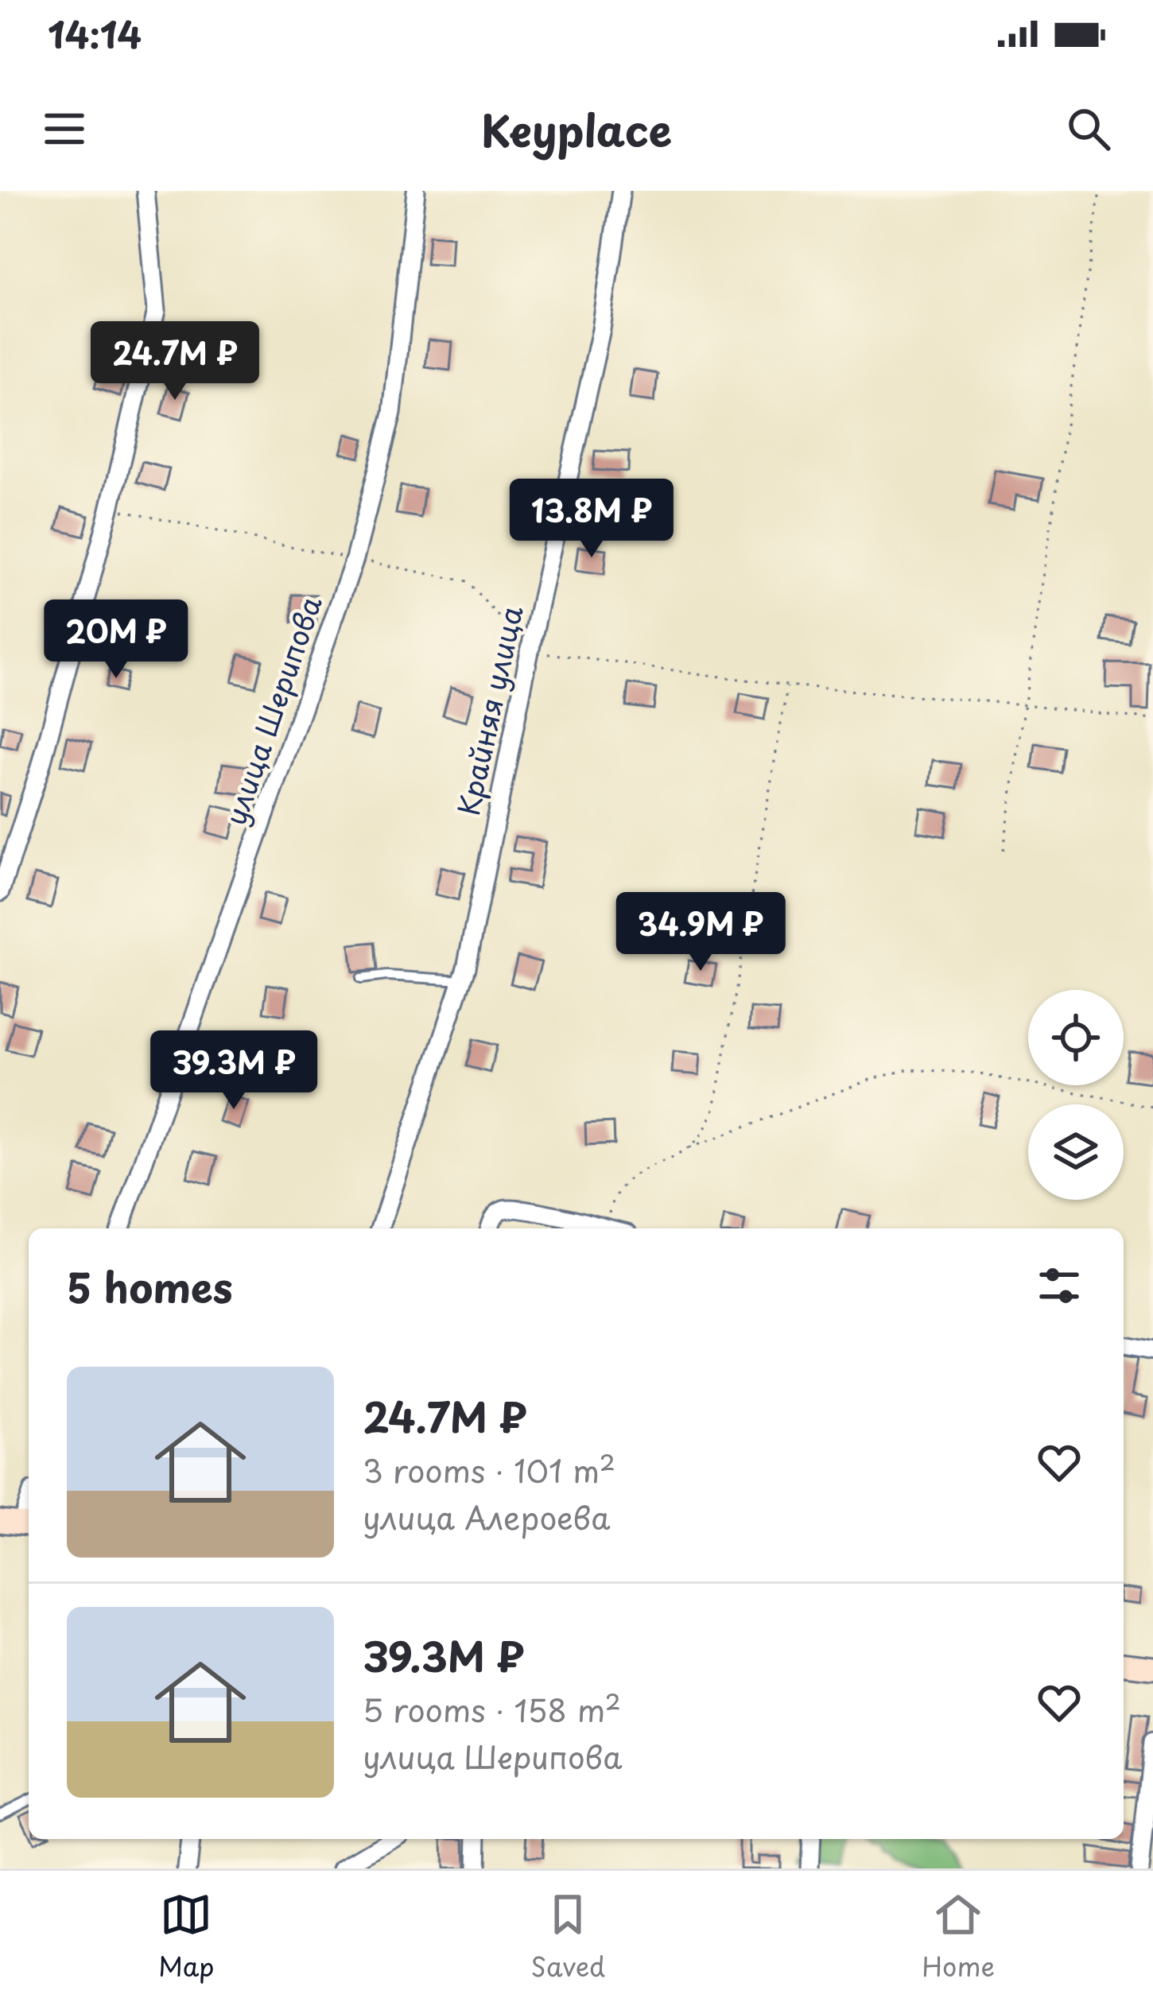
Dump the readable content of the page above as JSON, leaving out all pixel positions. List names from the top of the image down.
{
  "streets": {
    "street": ["улица Шерипова", "Крайняя улица"]
  },
  "page": {
    "status": "14:14",
    "header": "Keyplace",
    "price": [
      "24.7M ₽",
      "13.8M ₽",
      "20M ₽",
      "34.9M ₽",
      "39.3M ₽"
    ],
    "heading": "5 homes",
    "list": [
      {
        "name": "24.7M ₽",
        "note": "3 rooms · 101 m² · улица Алероева"
      },
      {
        "name": "39.3M ₽",
        "note": "5 rooms · 158 m² · улица Шерипова"
      }
    ],
    "tabs": ["Map", "Saved", "Home"]
  }
}
